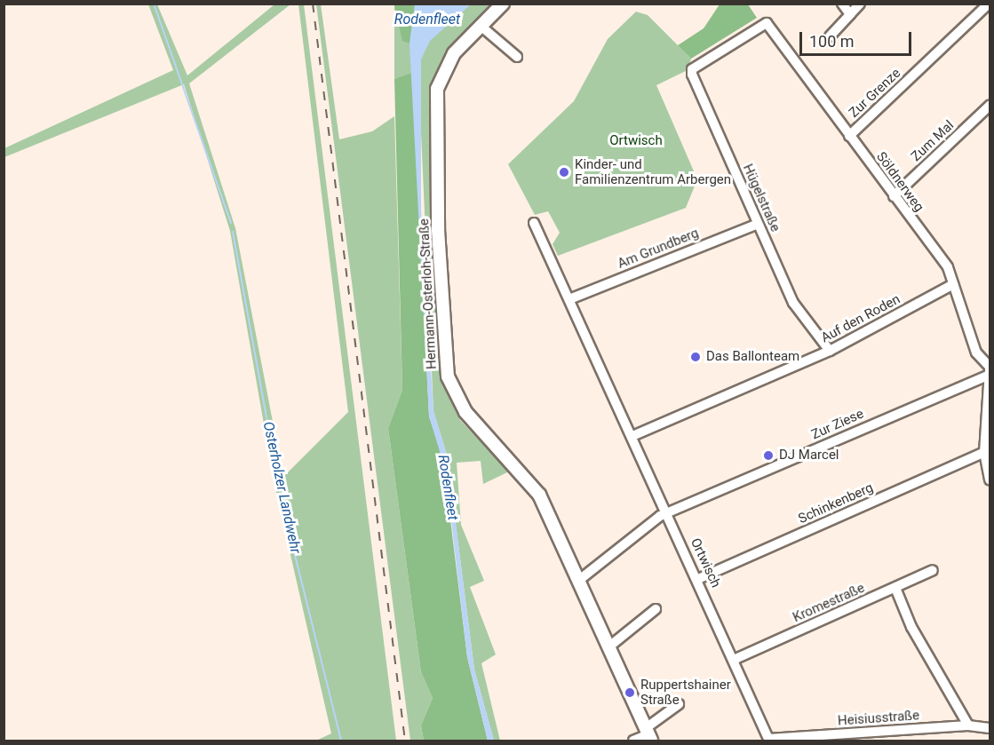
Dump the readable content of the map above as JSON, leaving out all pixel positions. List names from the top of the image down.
{
  "streets": {
    "street": [
      "Zur Grenze",
      "Zum Mal",
      "Söldnerweg",
      "Hügelstraße",
      "Am Grundberg",
      "Hermann-Osterloh-Straße",
      "Auf den Roden",
      "Zur Ziese",
      "Schinkenberg",
      "Ortwisch",
      "Kromestraße",
      "Heisiusstraße"
    ]
  },
  "crossings": [
    ["Zur Grenze", "Söldnerweg"],
    ["Zum Mal", "Söldnerweg"],
    ["Söldnerweg", "Hügelstraße"],
    ["Söldnerweg", "Auf den Roden"],
    ["Hügelstraße", "Am Grundberg"],
    ["Hügelstraße", "Auf den Roden"],
    ["Am Grundberg", "Ortwisch"],
    ["Hermann-Osterloh-Straße", "Zur Ziese"],
    ["Auf den Roden", "Ortwisch"],
    ["Zur Ziese", "Ortwisch"],
    ["Schinkenberg", "Ortwisch"],
    ["Ortwisch", "Kromestraße"],
    ["Ortwisch", "Heisiusstraße"]
  ],
  "water": ["Rodenfleet", "Osterholzer Landwehr"],
  "parks": ["Ortwisch"],
  "places": [
    "Kinder- und Familienzentrum Arbergen",
    "Das Ballonteam",
    "DJ Marcel",
    "Ruppertshainer Straße"
  ],
  "scale_bar": "100 m"
}
